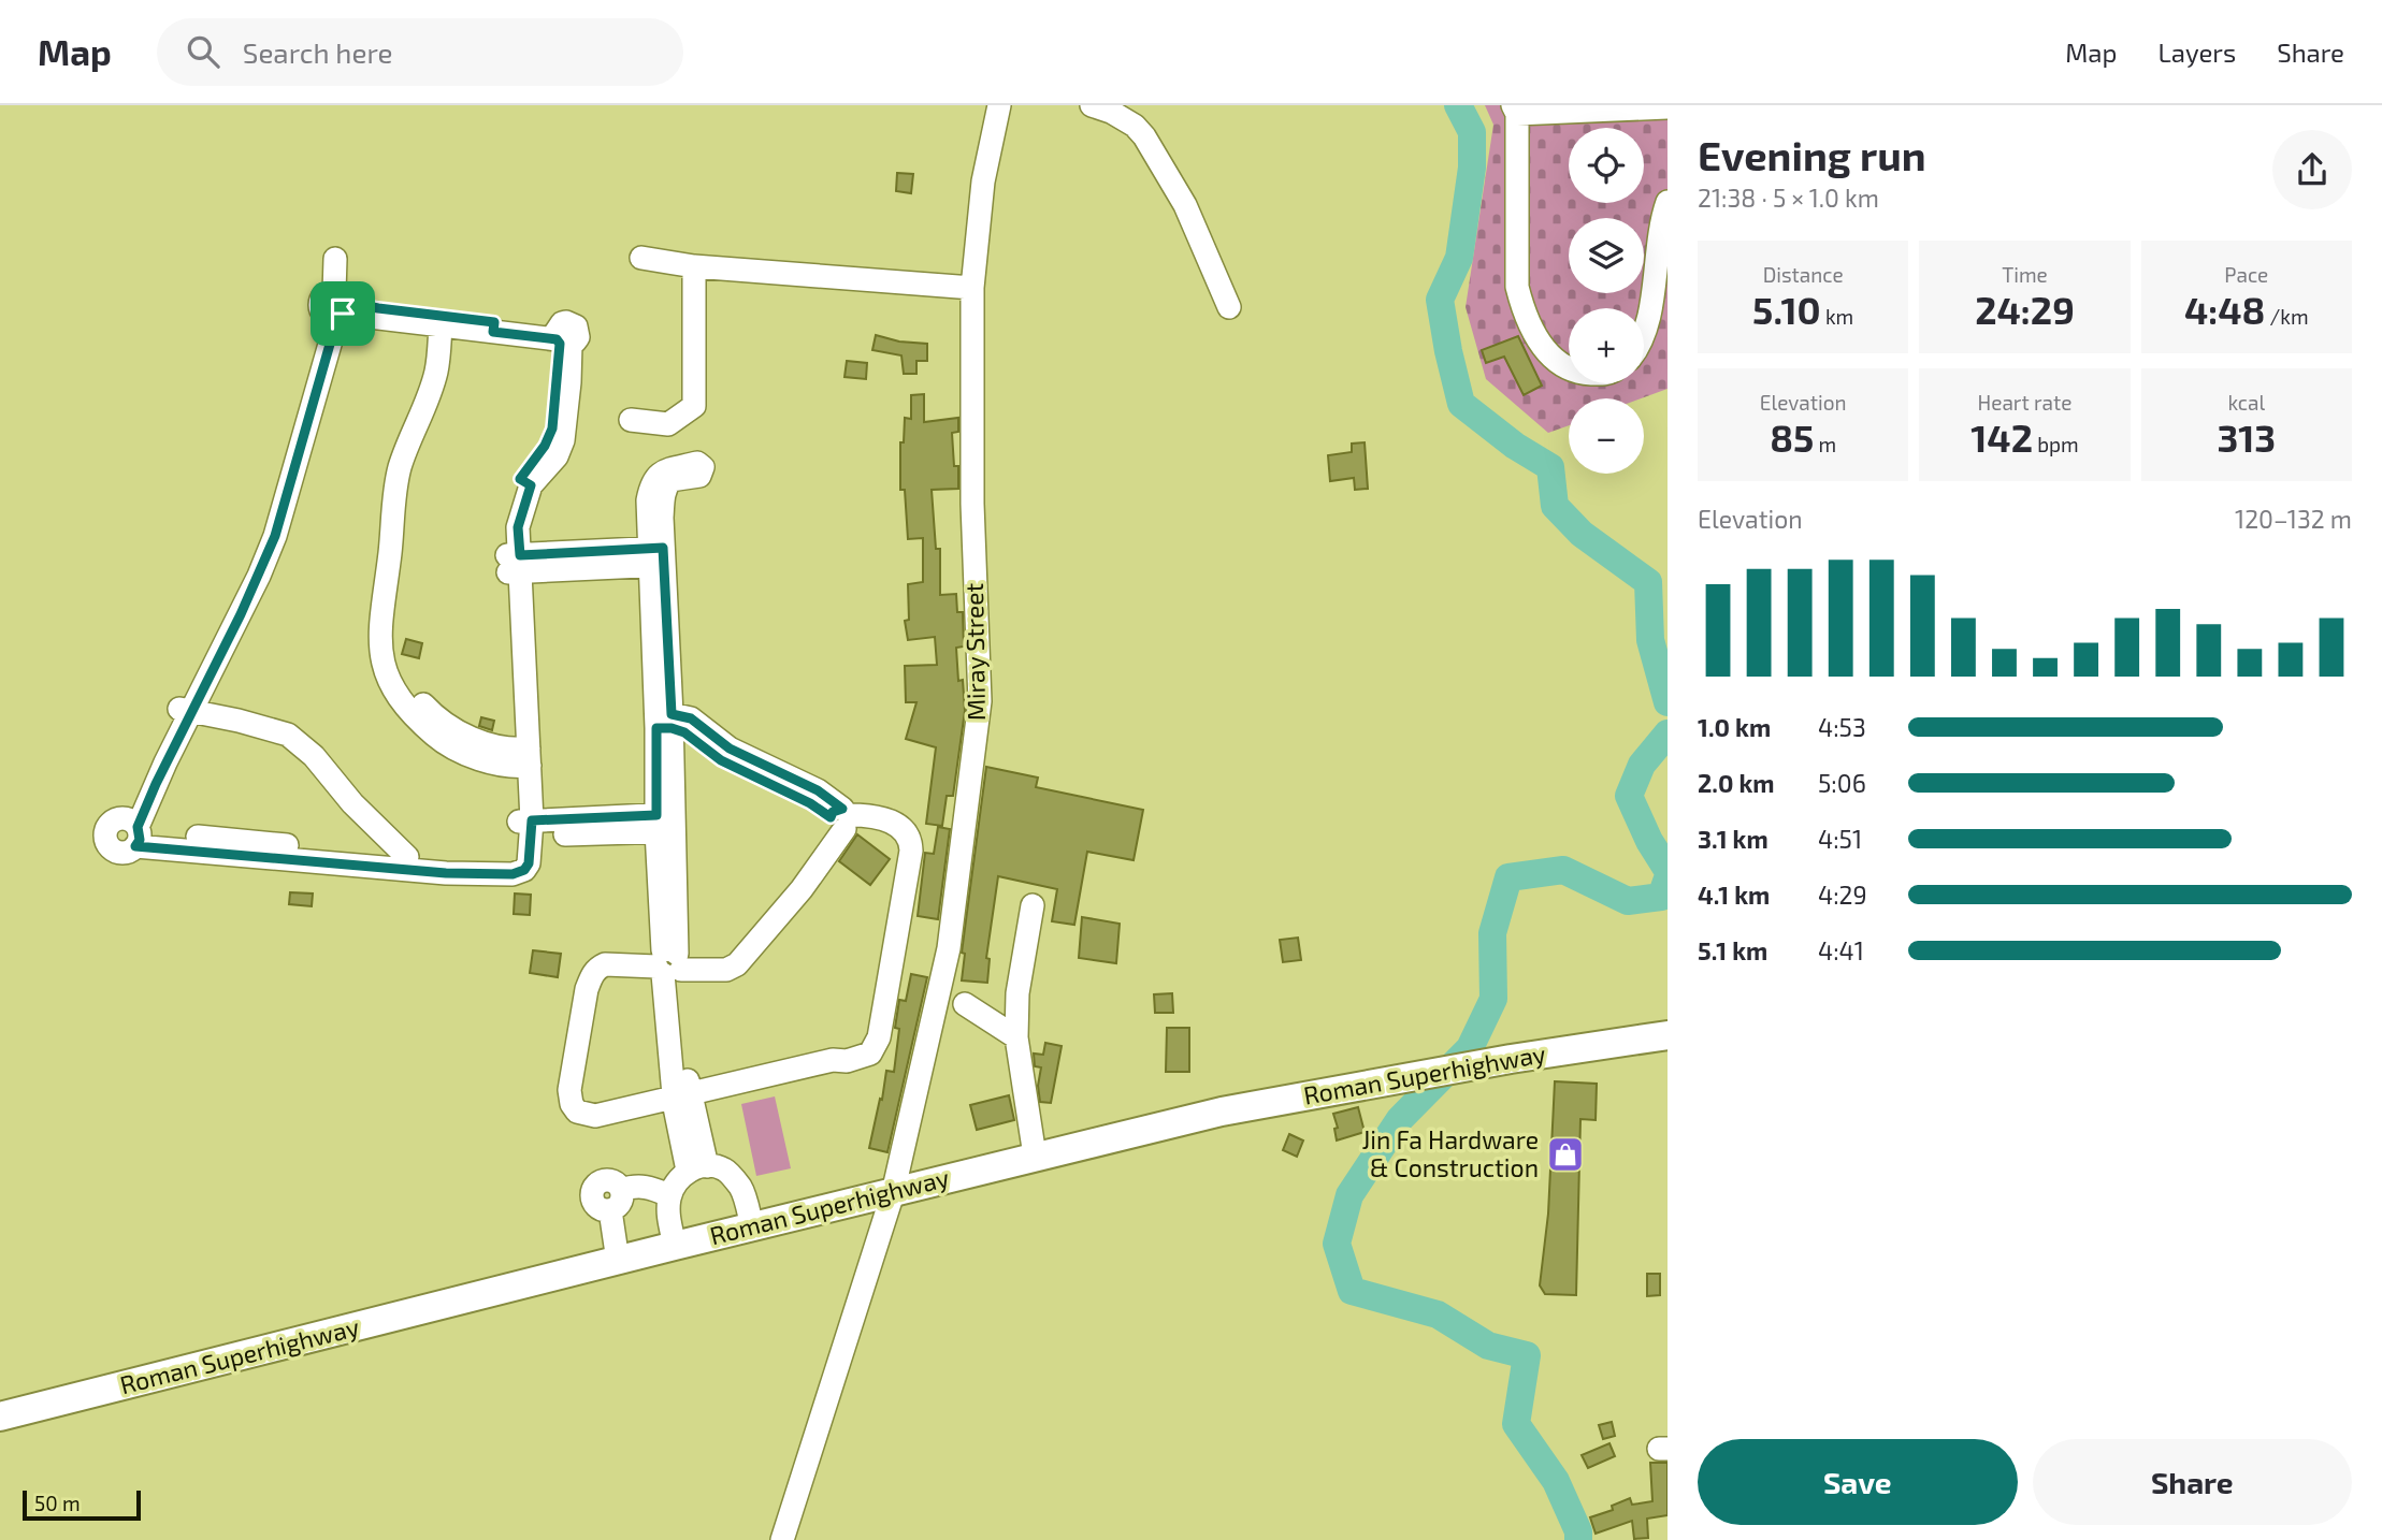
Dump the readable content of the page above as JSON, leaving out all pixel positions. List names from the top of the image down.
{
  "streets": {
    "main road": ["Roman Superhighway"],
    "street": ["Miray Street"]
  },
  "crossings": [
    ["Miray Street", "Roman Superhighway"]
  ],
  "places": {
    "shop": ["Jin Fa Hardware & Construction"]
  },
  "scale_bar": "50 m",
  "page": {
    "header": "Map",
    "search": "Search here",
    "nav": ["Map", "Layers", "Share"],
    "heading": ["Evening run", "21:38 · 5 × 1.0 km"],
    "map_buttons": ["+", "−"],
    "stats": [
      ["Distance", "5.10 km"],
      ["Time", "24:29"],
      ["Pace", "4:48 /km"],
      ["Elevation", "85 m"],
      ["Heart rate", "142 bpm"],
      ["kcal", "313"]
    ],
    "chart": ["Elevation", "120–132 m"],
    "list": [
      {
        "name": "1.0 km",
        "note": "4:53"
      },
      {
        "name": "2.0 km",
        "note": "5:06"
      },
      {
        "name": "3.1 km",
        "note": "4:51"
      },
      {
        "name": "4.1 km",
        "note": "4:29"
      },
      {
        "name": "5.1 km",
        "note": "4:41"
      }
    ],
    "buttons": ["Save", "Share"],
    "scale": "50 m"
  }
}
